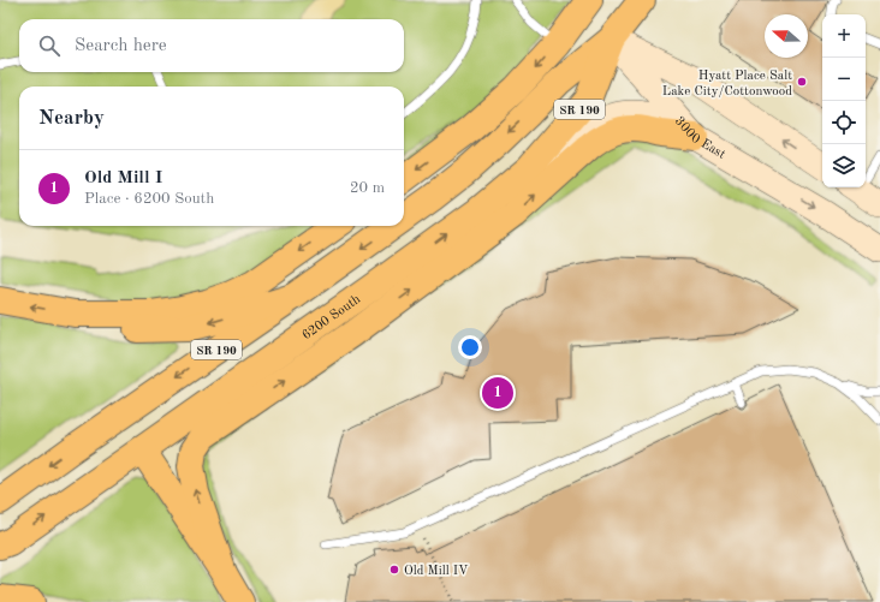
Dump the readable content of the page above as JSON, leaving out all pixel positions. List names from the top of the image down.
{
  "streets": {
    "main road": ["SR 190", "3000 East", "6200 South"]
  },
  "crossings": [
    ["3000 East", "6200 South"]
  ],
  "places": ["Hyatt Place Salt Lake City/Cottonwood", "Old Mill IV"],
  "north": "left",
  "page": {
    "map_buttons": ["+", "−"],
    "search": "Search here",
    "heading": "Nearby",
    "list": [
      {
        "mark": "1",
        "name": "Old Mill I",
        "note": "Place · 6200 South",
        "value": "20 m"
      }
    ],
    "pins": "1"
  }
}
